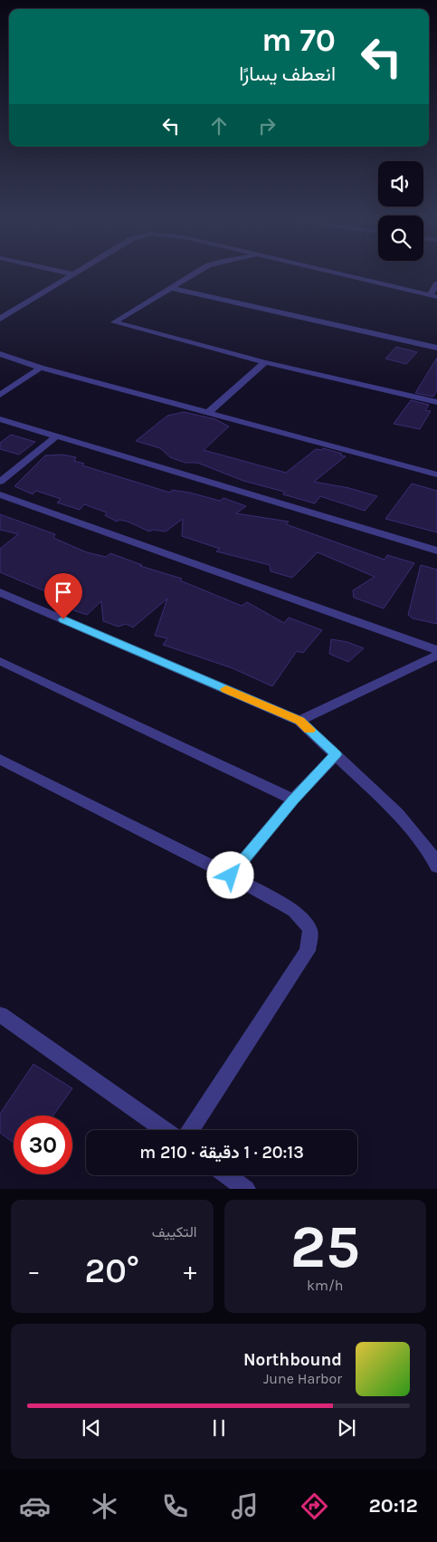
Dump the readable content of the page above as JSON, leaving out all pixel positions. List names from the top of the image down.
{
  "page": {
    "turn": ["70 m", "انعطف يسارًا"],
    "limit": "30",
    "trip": "20:13 · 1 دقيقة · 210 m",
    "tile": [
      ["25", "km/h"],
      "التكييف"
    ],
    "heat": ["−", "20°", "+"],
    "song": ["Northbound", "June Harbor"],
    "tabs": "20:12"
  }
}
